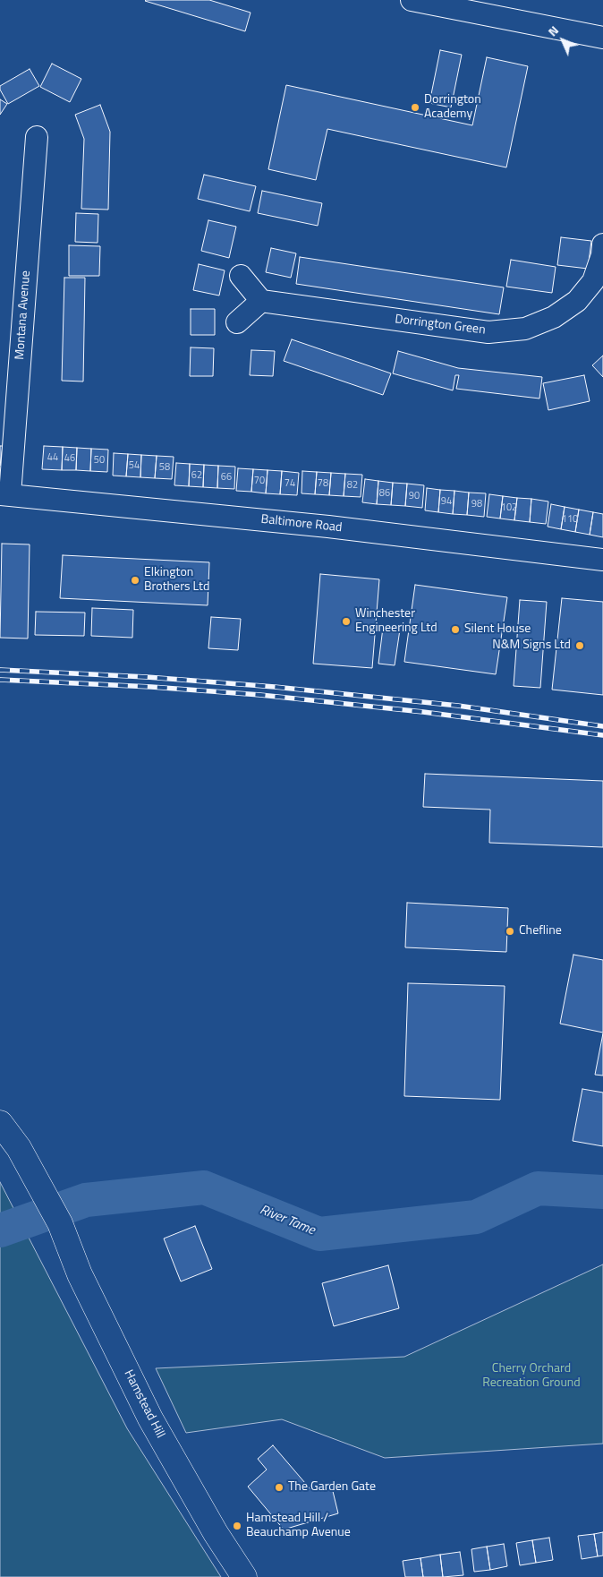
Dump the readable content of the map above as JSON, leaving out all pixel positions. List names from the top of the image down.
{
  "streets": {
    "main road": ["Hamstead Hill"],
    "street": ["Montana Avenue", "Dorrington Green", "Baltimore Road"]
  },
  "crossings": [
    ["Montana Avenue", "Baltimore Road"]
  ],
  "water": ["River Tame"],
  "parks": ["Cherry Orchard Recreation Ground"],
  "places": [
    "Dorrington Academy",
    "Elkington Brothers Ltd",
    "Winchester Engineering Ltd",
    "Silent House",
    "N&M Signs Ltd",
    "Chefline",
    "The Garden Gate",
    "Hamstead Hill / Beauchamp Avenue"
  ],
  "house_numbers": [
    "44",
    "46",
    "50",
    "54",
    "58",
    "62",
    "66",
    "70",
    "74",
    "78",
    "82",
    "86",
    "90",
    "94",
    "98",
    "102",
    "110"
  ],
  "north": "top left"
}
